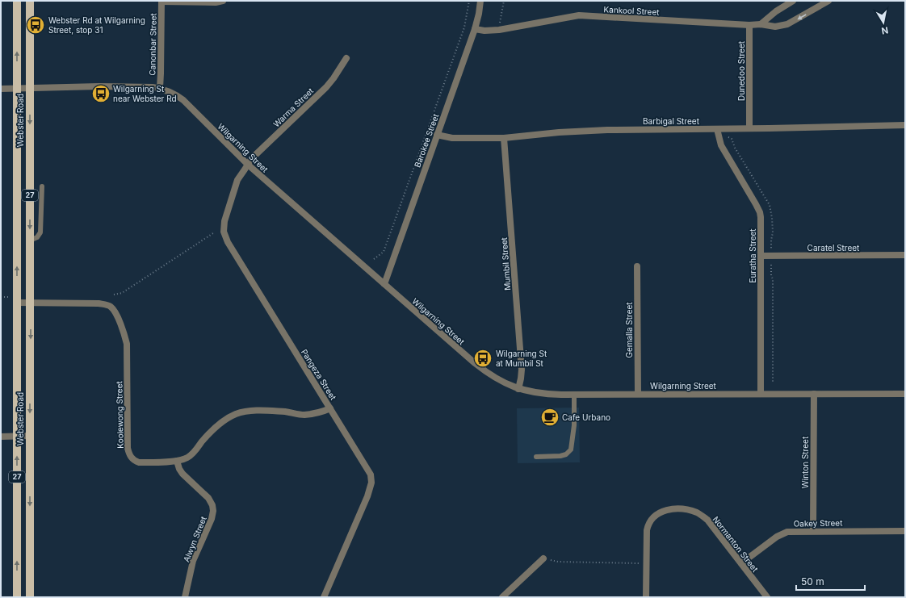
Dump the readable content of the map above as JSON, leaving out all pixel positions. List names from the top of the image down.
{
  "streets": {
    "main road": ["Webster Road", "27"],
    "street": [
      "Kankool Street",
      "Canonbar Street",
      "Dunedoo Street",
      "Warma Street",
      "Barbigal Street",
      "Barokee Street",
      "Wilgarning Street",
      "Caratel Street",
      "Euratha Street",
      "Mumbil Street",
      "Gemalla Street",
      "Pangeza Street",
      "Koolewong Street",
      "Winton Street",
      "Oakey Street",
      "Alwyn Street",
      "Normanton Street"
    ]
  },
  "crossings": [
    ["Kankool Street", "Dunedoo Street"],
    ["Kankool Street", "Barokee Street"],
    ["Canonbar Street", "Wilgarning Street"],
    ["Dunedoo Street", "Barbigal Street"],
    ["Warma Street", "Wilgarning Street"],
    ["Warma Street", "Pangeza Street"],
    ["Webster Road", "Wilgarning Street"],
    ["Webster Road", "Koolewong Street"],
    ["Barbigal Street", "Barokee Street"],
    ["Barbigal Street", "Euratha Street"],
    ["Barbigal Street", "Mumbil Street"],
    ["Barokee Street", "Wilgarning Street"],
    ["Wilgarning Street", "Euratha Street"],
    ["Wilgarning Street", "Mumbil Street"],
    ["Wilgarning Street", "Gemalla Street"],
    ["Wilgarning Street", "Pangeza Street"],
    ["Wilgarning Street", "Winton Street"],
    ["Caratel Street", "Euratha Street"],
    ["Pangeza Street", "Koolewong Street"],
    ["Koolewong Street", "Alwyn Street"],
    ["Winton Street", "Oakey Street"],
    ["Oakey Street", "Normanton Street"]
  ],
  "places": {
    "bus stop": ["Webster Rd at Wilgarning Street, stop 31", "Wilgarning St near Webster Rd", "Wilgarning St at Mumbil St"],
    "cafe": ["Cafe Urbano"]
  },
  "scale_bar": "50 m",
  "north": "bottom"
}
